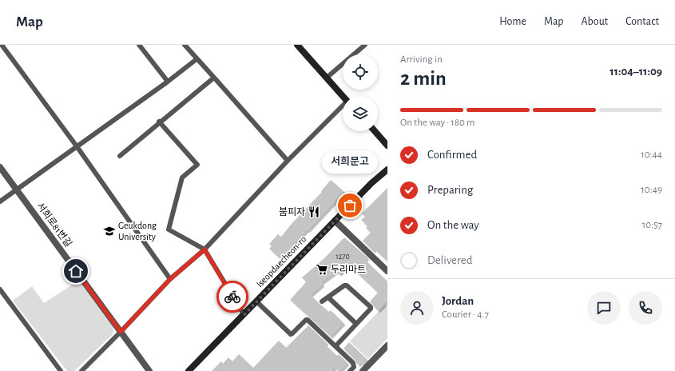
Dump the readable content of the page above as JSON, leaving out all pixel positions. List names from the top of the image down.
{
  "streets": {
    "main road": ["Iseopdaecheon-ro"],
    "street": ["서희로81번길"]
  },
  "places": {
    "other": ["서희문고"],
    "restaurant": ["붐피자"],
    "school or university": ["Geukdong University"],
    "supermarket": ["두리마트"]
  },
  "house_numbers": ["1270"],
  "page": {
    "header": "Map",
    "nav": [
      "Home",
      "Map",
      "About",
      "Contact"
    ],
    "heading": ["2 min", "Arriving in", "11:04–11:09"],
    "panel": ["Jordan", "Courier · 4.7"],
    "bar": "On the way · 180 m",
    "list": [
      ["Confirmed", "10:44"],
      ["Preparing", "10:49"],
      ["On the way", "10:57"],
      "Delivered"
    ],
    "bubble": "서희문고"
  }
}
